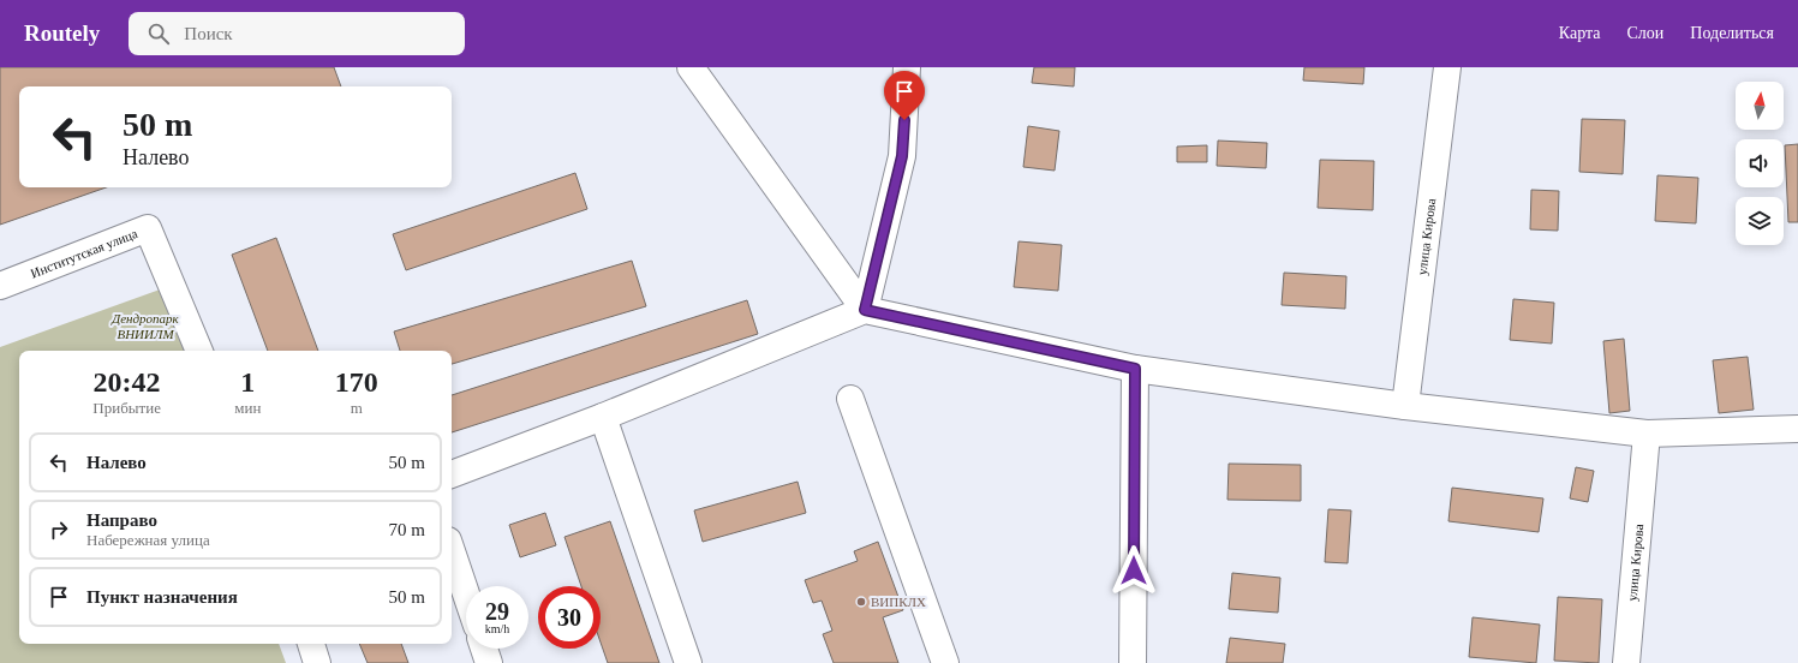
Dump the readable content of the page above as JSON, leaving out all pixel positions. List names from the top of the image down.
{
  "streets": {
    "street": ["улица Кирова", "Институтская улица"]
  },
  "parks": ["Дендропарк ВНИИЛМ"],
  "places": ["ВИПКЛХ"],
  "north": "top",
  "page": {
    "header": "Routely",
    "search": "Поиск",
    "nav": ["Карта", "Слои", "Поделиться"],
    "turn": ["50 m", "Налево"],
    "eta": [
      "20:42",
      "Прибытие",
      "1",
      "мин",
      "170",
      "m"
    ],
    "list": [
      {
        "name": "Налево",
        "value": "50 m"
      },
      {
        "name": "Направо",
        "note": "Набережная улица",
        "value": "70 m"
      },
      {
        "name": "Пункт назначения",
        "value": "50 m"
      }
    ],
    "speed": "29 km/h",
    "limit": "30"
  }
}
